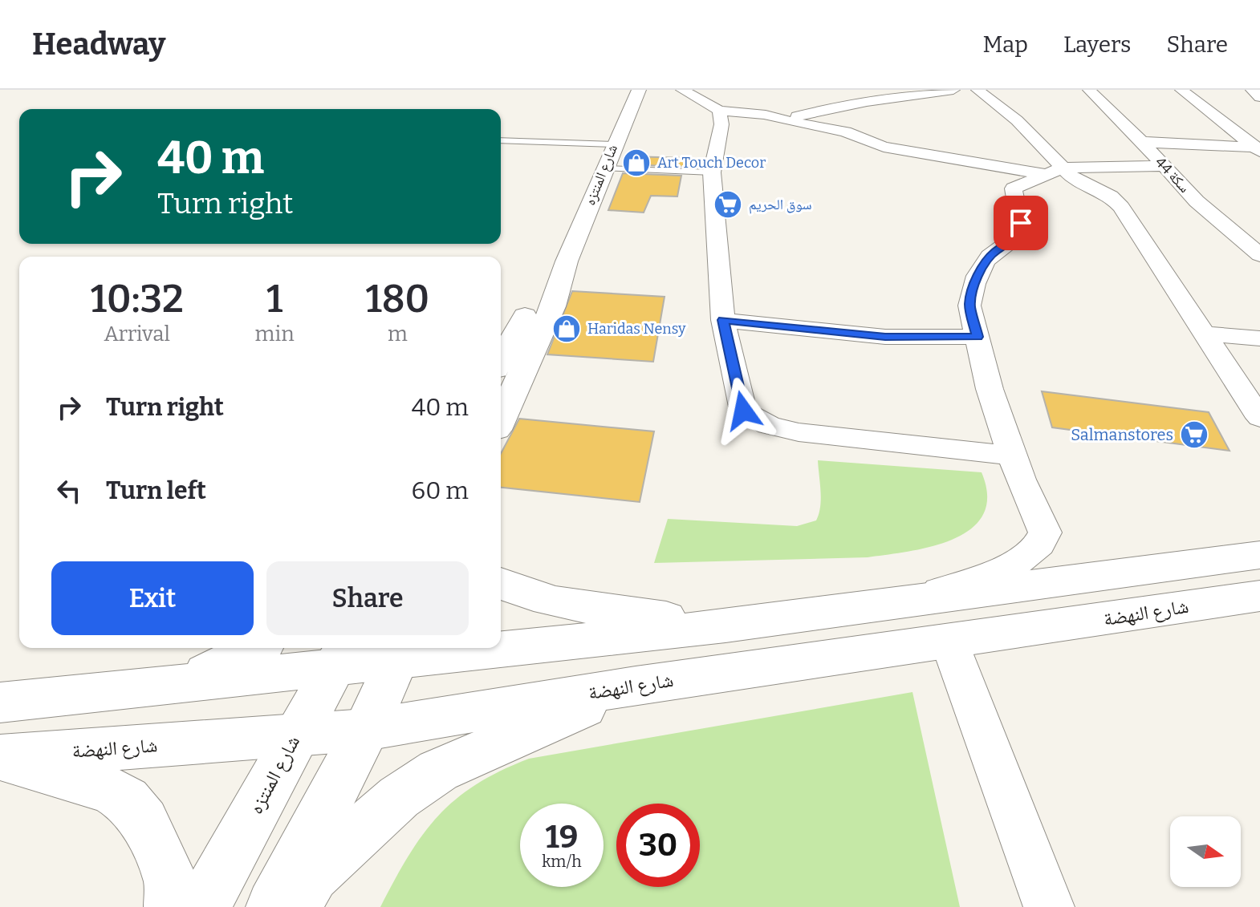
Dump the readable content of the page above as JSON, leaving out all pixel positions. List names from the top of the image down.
{
  "streets": {
    "main road": ["شارع المنتزه", "شارع النهضة"],
    "street": ["سكة 44"]
  },
  "crossings": [
    ["شارع المنتزه", "شارع النهضة"]
  ],
  "places": {
    "shop": ["Art Touch Decor", "Haridas Nensy"],
    "supermarket": ["سوق الحريم", "Salmanstores"]
  },
  "north": "right",
  "page": {
    "header": "Headway",
    "nav": ["Map", "Layers", "Share"],
    "turn": ["40 m", "Turn right"],
    "eta": [
      "10:32",
      "Arrival",
      "1",
      "min",
      "180",
      "m"
    ],
    "list": [
      {
        "name": "Turn right",
        "value": "40 m"
      },
      {
        "name": "Turn left",
        "value": "60 m"
      }
    ],
    "buttons": ["Exit", "Share"],
    "speed": "19 km/h",
    "limit": "30"
  }
}
